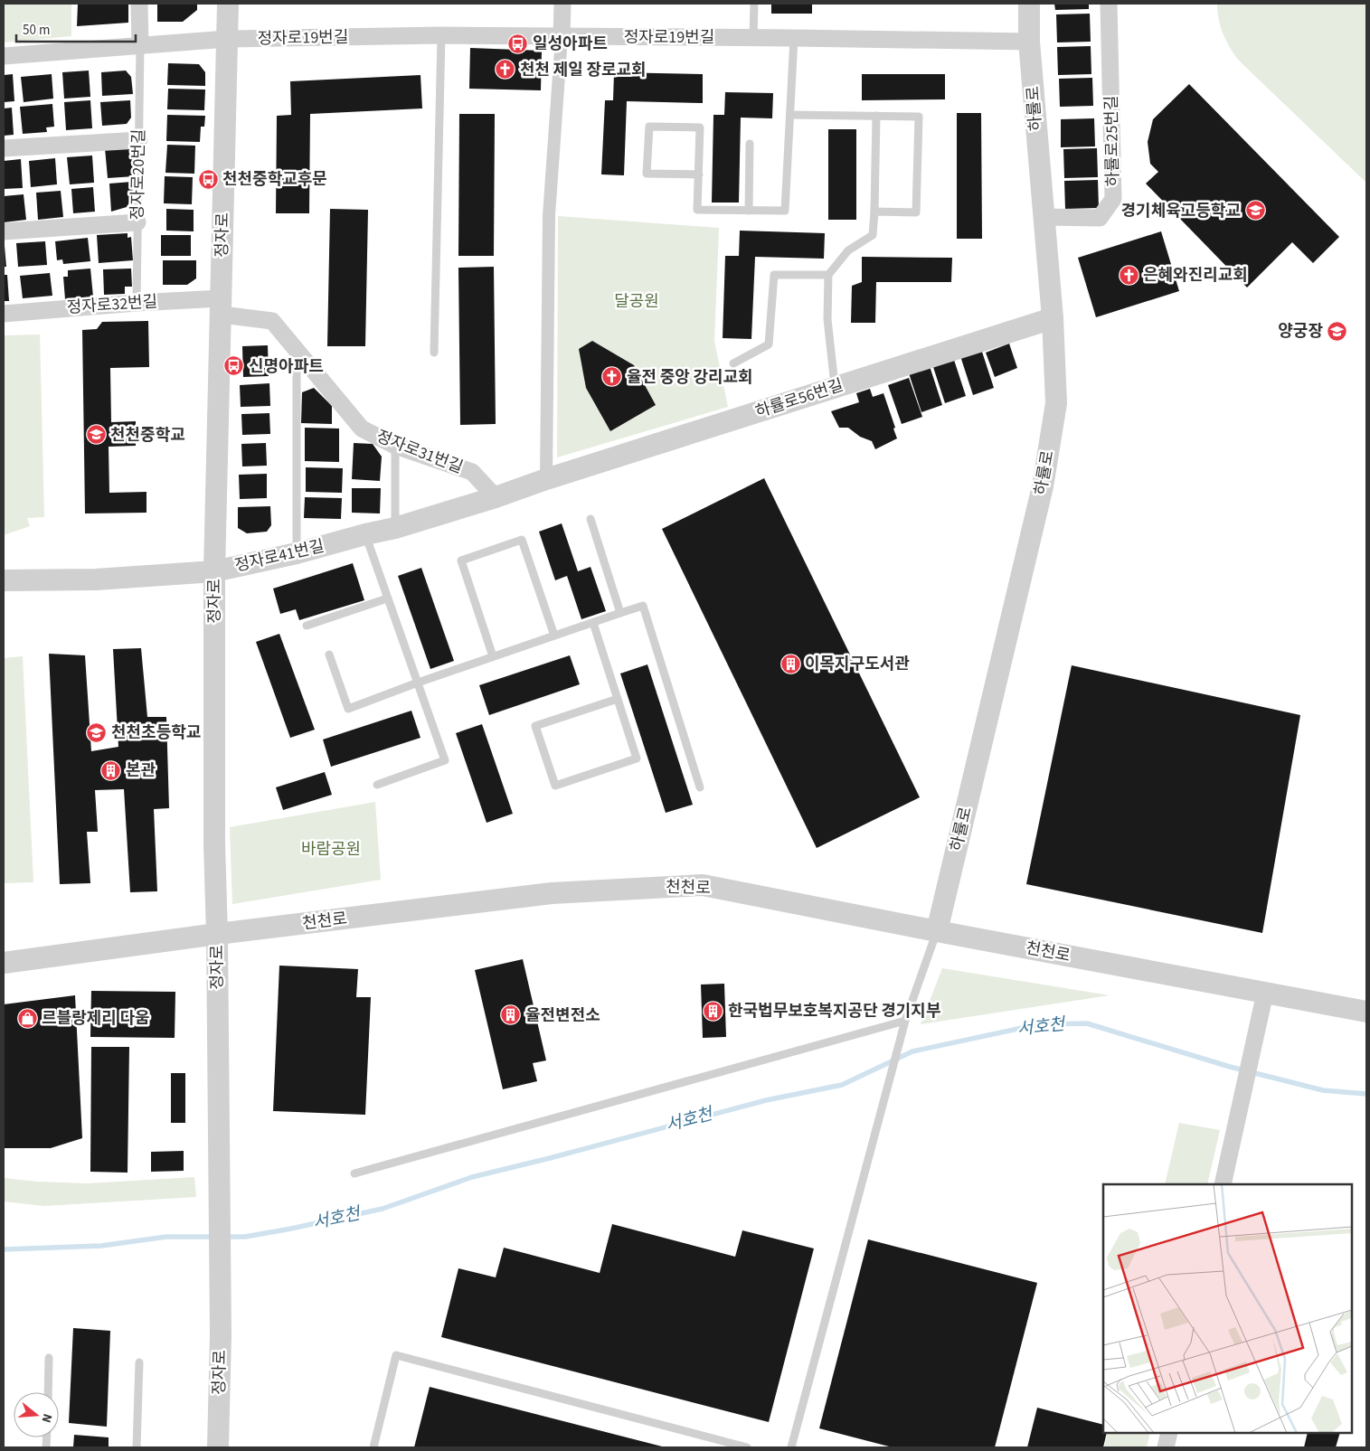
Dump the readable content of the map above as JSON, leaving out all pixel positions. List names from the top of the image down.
{
  "streets": {
    "street": [
      "정자로19번길",
      "하률로",
      "하률로25번길",
      "정자로",
      "정자로32번길",
      "하률로56번길",
      "정자로31번길",
      "정자로41번길",
      "천천로"
    ],
    "lane": ["정자로20번길"]
  },
  "crossings": [
    ["정자로19번길", "하률로"],
    ["정자로19번길", "정자로"],
    ["하률로", "하률로25번길"],
    ["하률로", "하률로56번길"],
    ["하률로", "천천로"],
    ["정자로20번길", "정자로32번길"],
    ["정자로", "정자로32번길"],
    ["정자로", "정자로31번길"],
    ["정자로", "정자로41번길"],
    ["정자로", "천천로"],
    ["정자로32번길", "정자로31번길"],
    ["하률로56번길", "정자로41번길"],
    ["정자로31번길", "정자로41번길"]
  ],
  "water": ["서호천"],
  "parks": ["달공원", "바람공원"],
  "places": {
    "bus stop": ["일성아파트", "천천중학교후문", "신명아파트"],
    "church": ["천천 제일 장로교회", "은혜와진리교회", "율전 중앙 강리교회"],
    "school or university": [
      "경기체육고등학교",
      "양궁장",
      "천천중학교",
      "천천초등학교"
    ],
    "building": [
      "이목지구도서관",
      "본관",
      "한국법무보호복지공단 경기지부",
      "율전변전소"
    ],
    "shop": ["르블랑제리 다움"]
  },
  "scale_bar": "50 m",
  "north": "right"
}
